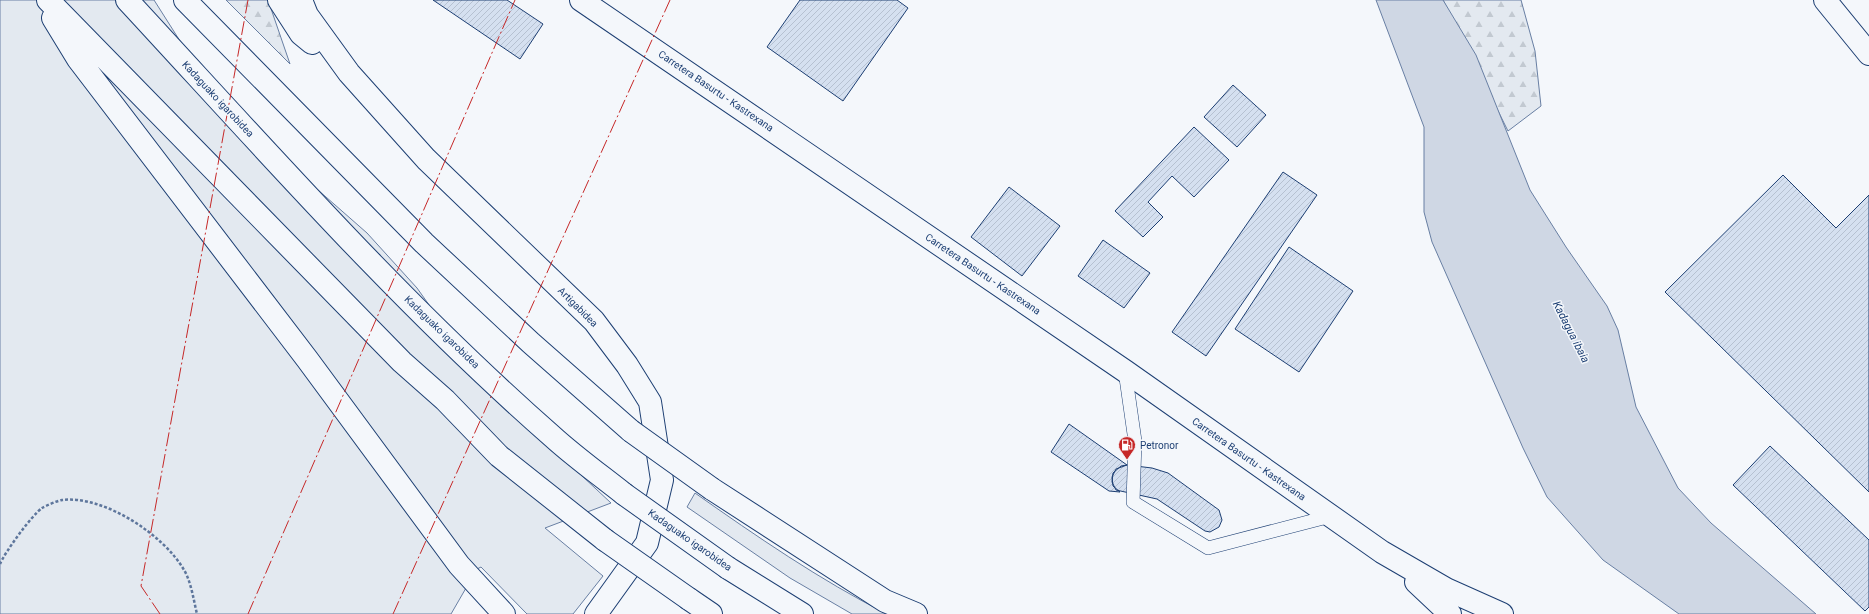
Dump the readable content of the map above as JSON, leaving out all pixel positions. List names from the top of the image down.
{
  "streets": {
    "main road": ["Carretera Basurtu - Kastrexana", "Kadaguako igarobidea", "Artigabidea"]
  },
  "water": ["Kadagua ibaia"],
  "places": {
    "fuel station": ["Petronor"]
  }
}
